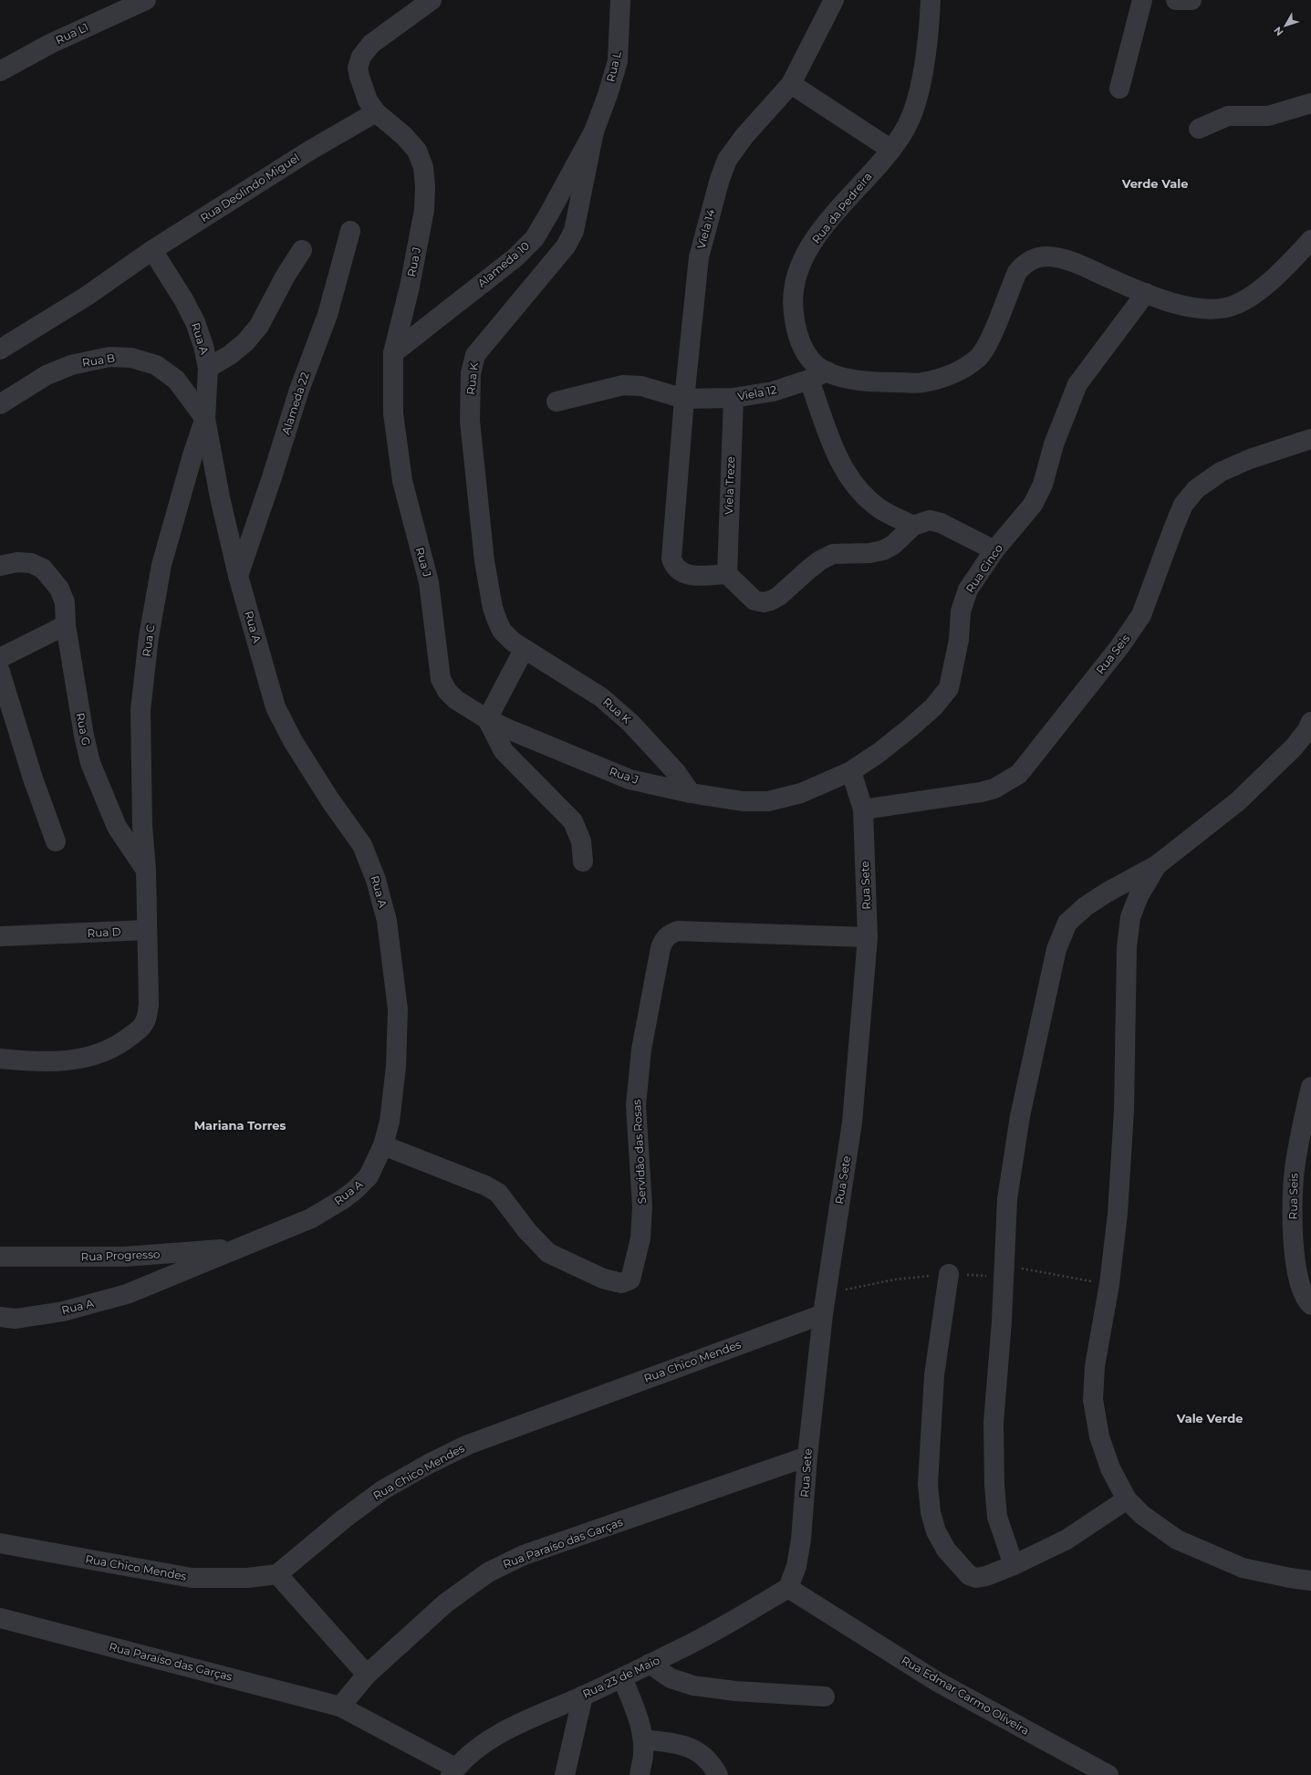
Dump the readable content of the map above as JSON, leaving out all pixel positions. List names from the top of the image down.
{
  "streets": {
    "street": [
      "Rua L1",
      "Rua L",
      "Rua Deolindo Miguel",
      "Rua da Pedreira",
      "Viela 14",
      "Rua J",
      "Alameda 10",
      "Rua A",
      "Rua B",
      "Rua K",
      "Viela 12",
      "Alameda 22",
      "Viela Treze",
      "Rua Cinco",
      "Rua C",
      "Rua Seis",
      "Rua G",
      "Rua Sete",
      "Rua D",
      "Servidão das Rosas",
      "Rua Progresso",
      "Rua Chico Mendes",
      "Rua Paraíso das Garças",
      "Rua 23 de Maio",
      "Rua Edmar Carmo Oliveira"
    ]
  },
  "crossings": [
    ["Rua L", "Alameda 10"],
    ["Rua L", "Rua K"],
    ["Rua Deolindo Miguel", "Rua J"],
    ["Rua Deolindo Miguel", "Rua A"],
    ["Rua da Pedreira", "Viela 12"],
    ["Rua da Pedreira", "Rua Cinco"],
    ["Viela 14", "Viela 12"],
    ["Viela 14", "Viela Treze"],
    ["Rua J", "Alameda 10"],
    ["Rua J", "Rua K"],
    ["Rua J", "Rua Cinco"],
    ["Alameda 10", "Rua K"],
    ["Rua A", "Rua B"],
    ["Rua A", "Alameda 22"],
    ["Rua A", "Rua C"],
    ["Rua A", "Servidão das Rosas"],
    ["Rua A", "Rua Progresso"],
    ["Rua B", "Rua C"],
    ["Viela 12", "Viela Treze"],
    ["Rua Cinco", "Rua Sete"],
    ["Rua C", "Rua G"],
    ["Rua Seis", "Rua Sete"],
    ["Rua Sete", "Servidão das Rosas"],
    ["Rua Sete", "Rua Chico Mendes"],
    ["Rua Sete", "Rua Paraíso das Garças"],
    ["Rua Sete", "Rua 23 de Maio"],
    ["Rua Sete", "Rua Edmar Carmo Oliveira"],
    ["Rua Paraíso das Garças", "Rua 23 de Maio"],
    ["Rua 23 de Maio", "Rua Edmar Carmo Oliveira"]
  ],
  "districts": ["Verde Vale", "Mariana Torres", "Vale Verde"],
  "north": "bottom left"
}
